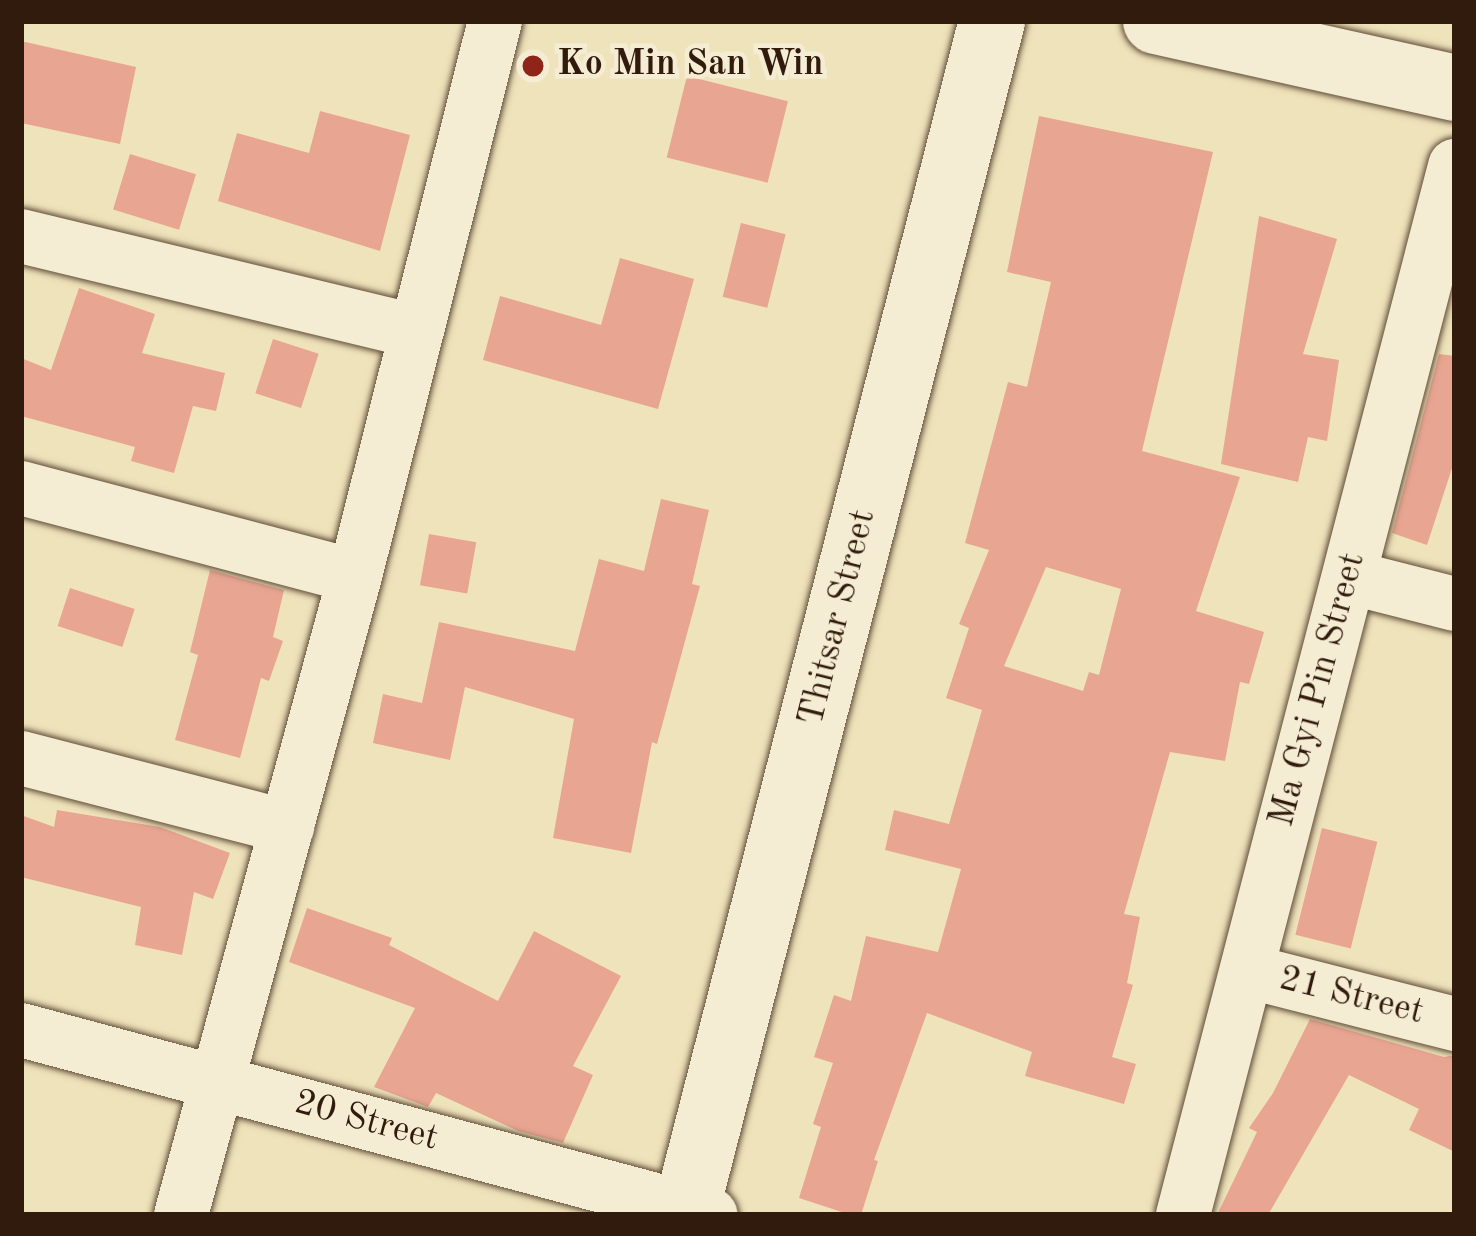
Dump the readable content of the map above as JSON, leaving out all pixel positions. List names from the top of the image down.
{
  "streets": {
    "street": [
      "Thitsar Street",
      "Ma Gyi Pin Street",
      "21 Street",
      "20 Street"
    ]
  },
  "crossings": [
    ["Thitsar Street", "20 Street"],
    ["Ma Gyi Pin Street", "21 Street"]
  ],
  "places": ["Ko Min San Win"]
}
